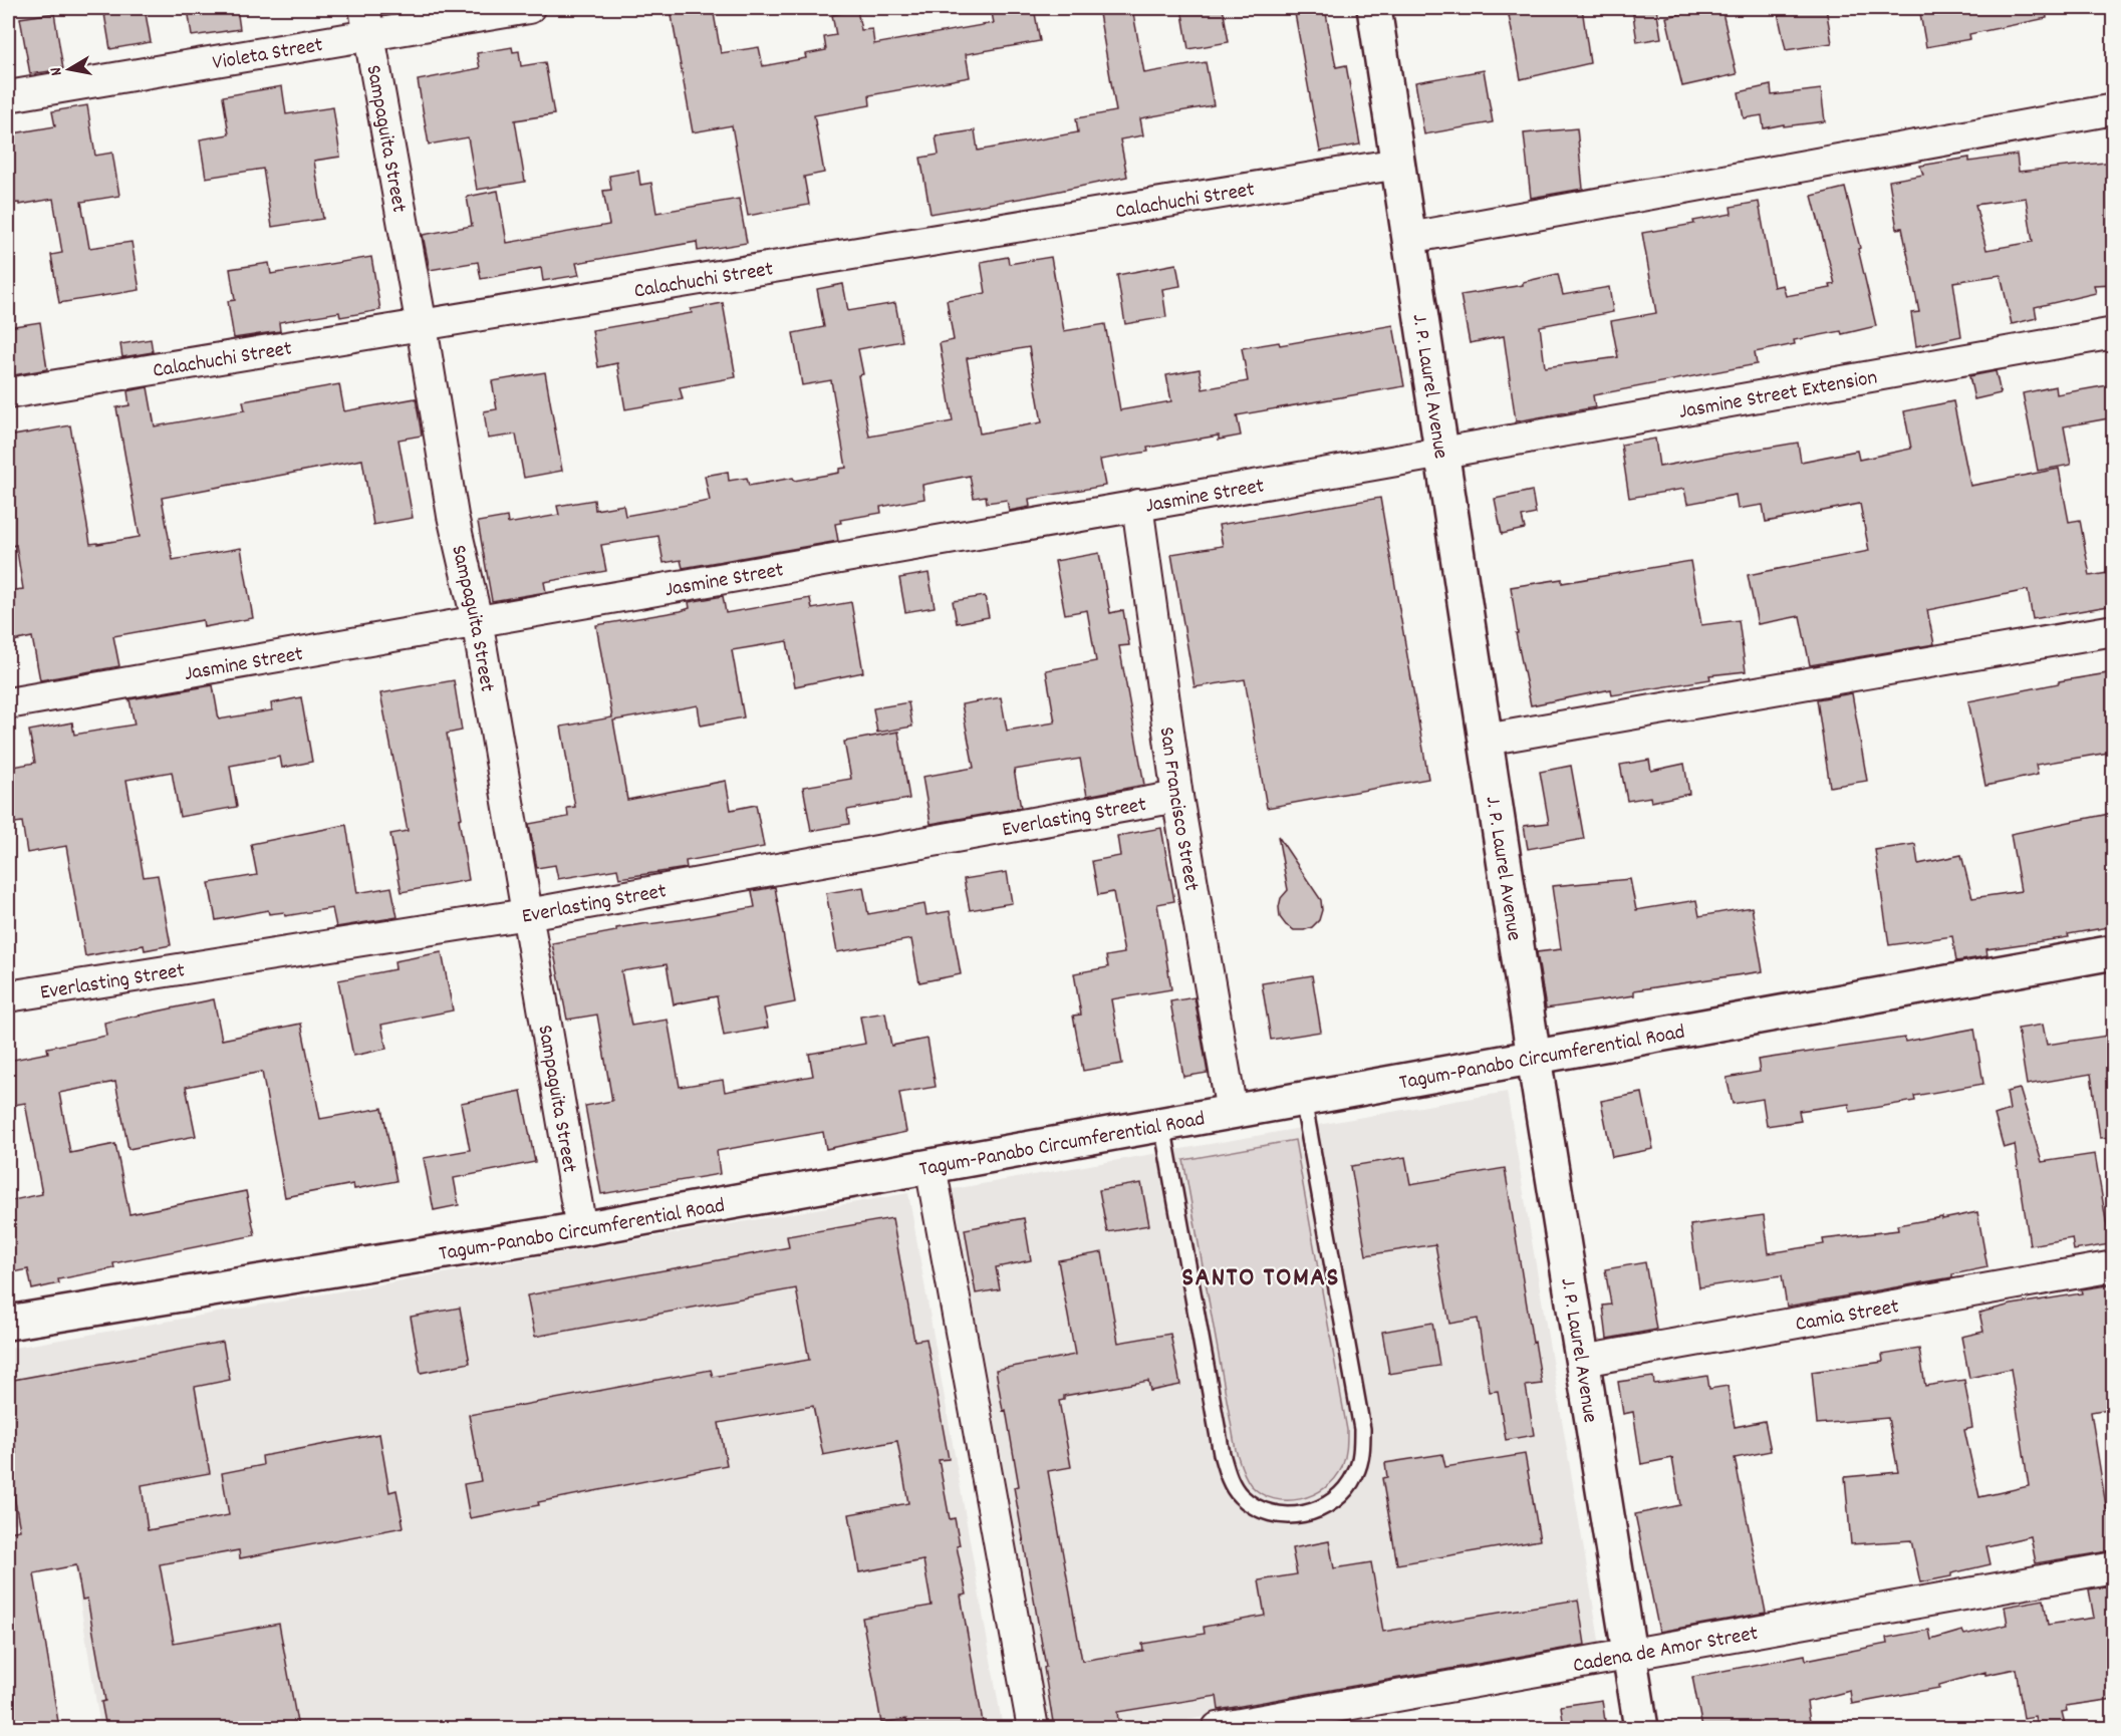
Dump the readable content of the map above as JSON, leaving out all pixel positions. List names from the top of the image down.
{
  "streets": {
    "main road": ["J. P. Laurel Avenue", "Tagum-Panabo Circumferential Road"],
    "street": [
      "Violeta Street",
      "Sampaguita Street",
      "Calachuchi Street",
      "Jasmine Street Extension",
      "Jasmine Street",
      "San Francisco Street",
      "Everlasting Street",
      "Camia Street",
      "Cadena de Amor Street"
    ]
  },
  "crossings": [
    ["Violeta Street", "Sampaguita Street"],
    ["Sampaguita Street", "Calachuchi Street"],
    ["Sampaguita Street", "Jasmine Street"],
    ["Sampaguita Street", "Everlasting Street"],
    ["Sampaguita Street", "Tagum-Panabo Circumferential Road"],
    ["Calachuchi Street", "J. P. Laurel Avenue"],
    ["J. P. Laurel Avenue", "Jasmine Street Extension"],
    ["J. P. Laurel Avenue", "Jasmine Street"],
    ["J. P. Laurel Avenue", "Tagum-Panabo Circumferential Road"],
    ["J. P. Laurel Avenue", "Camia Street"],
    ["J. P. Laurel Avenue", "Cadena de Amor Street"],
    ["Jasmine Street Extension", "Jasmine Street"],
    ["Jasmine Street", "San Francisco Street"],
    ["San Francisco Street", "Everlasting Street"],
    ["San Francisco Street", "Tagum-Panabo Circumferential Road"]
  ],
  "districts": ["SANTO TOMAS"],
  "north": "left"
}
